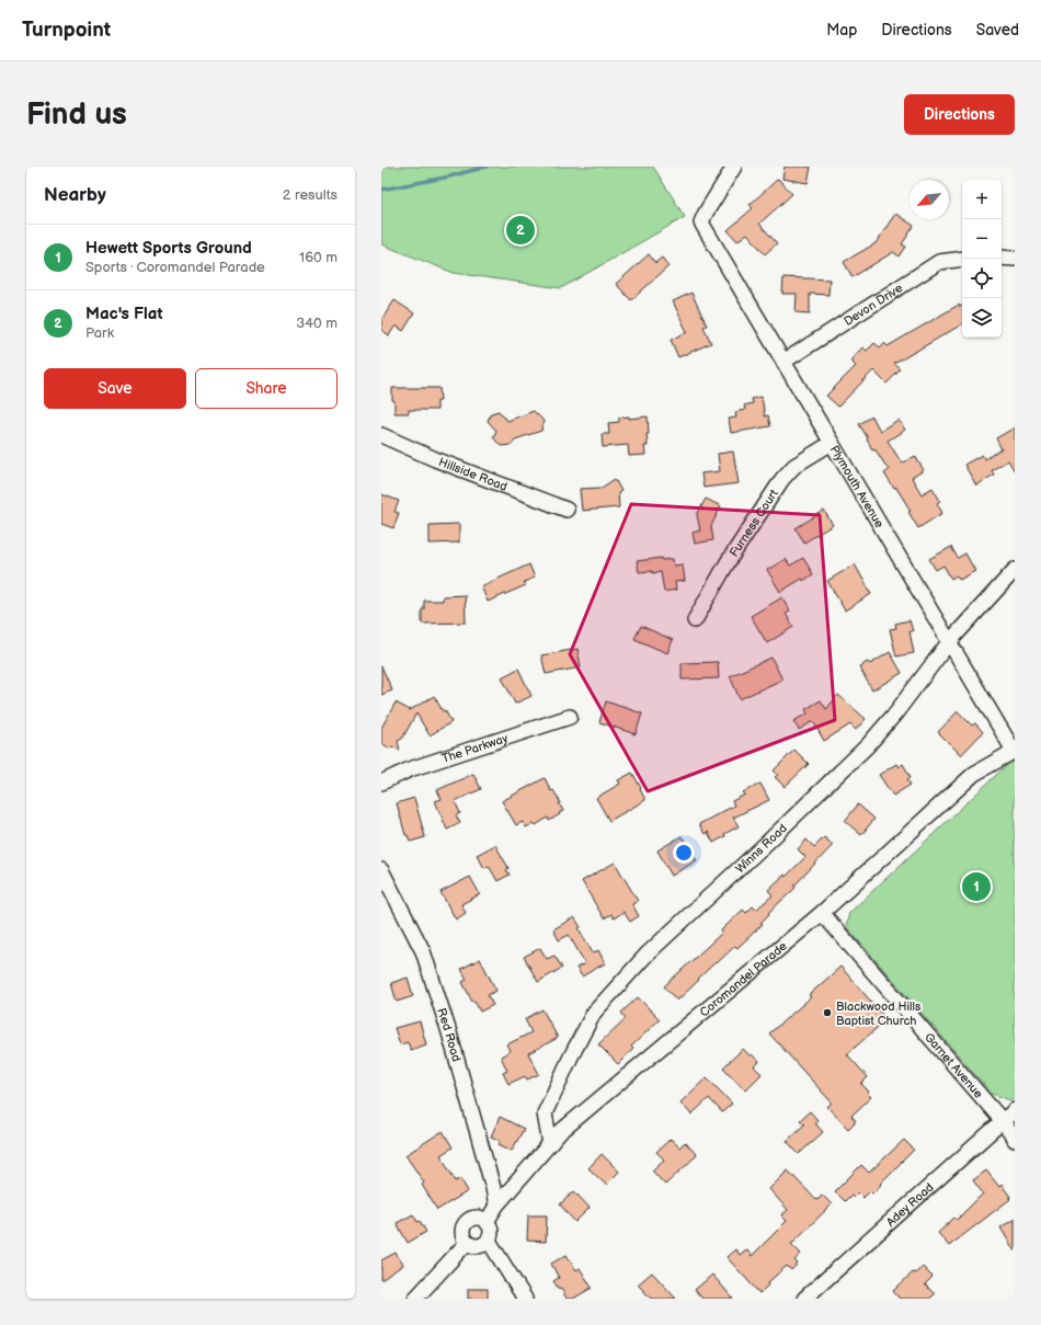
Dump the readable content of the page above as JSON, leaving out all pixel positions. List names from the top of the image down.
{
  "streets": {
    "street": [
      "Devon Drive",
      "Hillside Road",
      "Plymouth Avenue",
      "Furness Court",
      "The Parkway",
      "Winns Road",
      "Coromandel Parade",
      "Red Road",
      "Garnet Avenue",
      "Adey Road"
    ]
  },
  "crossings": [
    ["Devon Drive", "Plymouth Avenue"],
    ["Plymouth Avenue", "Furness Court"],
    ["Plymouth Avenue", "Winns Road"],
    ["Plymouth Avenue", "Coromandel Parade"],
    ["Winns Road", "Coromandel Parade"],
    ["Coromandel Parade", "Red Road"],
    ["Coromandel Parade", "Garnet Avenue"],
    ["Garnet Avenue", "Adey Road"]
  ],
  "places": ["Blackwood Hills Baptist Church"],
  "north": "bottom left",
  "page": {
    "header": "Turnpoint",
    "nav": ["Map", "Directions", "Saved"],
    "buttons": [
      "Directions",
      ["Save", "Share"]
    ],
    "title": "Find us",
    "heading": ["Nearby", "2 results"],
    "map_buttons": ["+", "−"],
    "pins": ["2", "1"],
    "list": [
      {
        "mark": "1",
        "name": "Hewett Sports Ground",
        "note": "Sports · Coromandel Parade",
        "value": "160 m"
      },
      {
        "mark": "2",
        "name": "Mac's Flat",
        "note": "Park",
        "value": "340 m"
      }
    ]
  }
}
